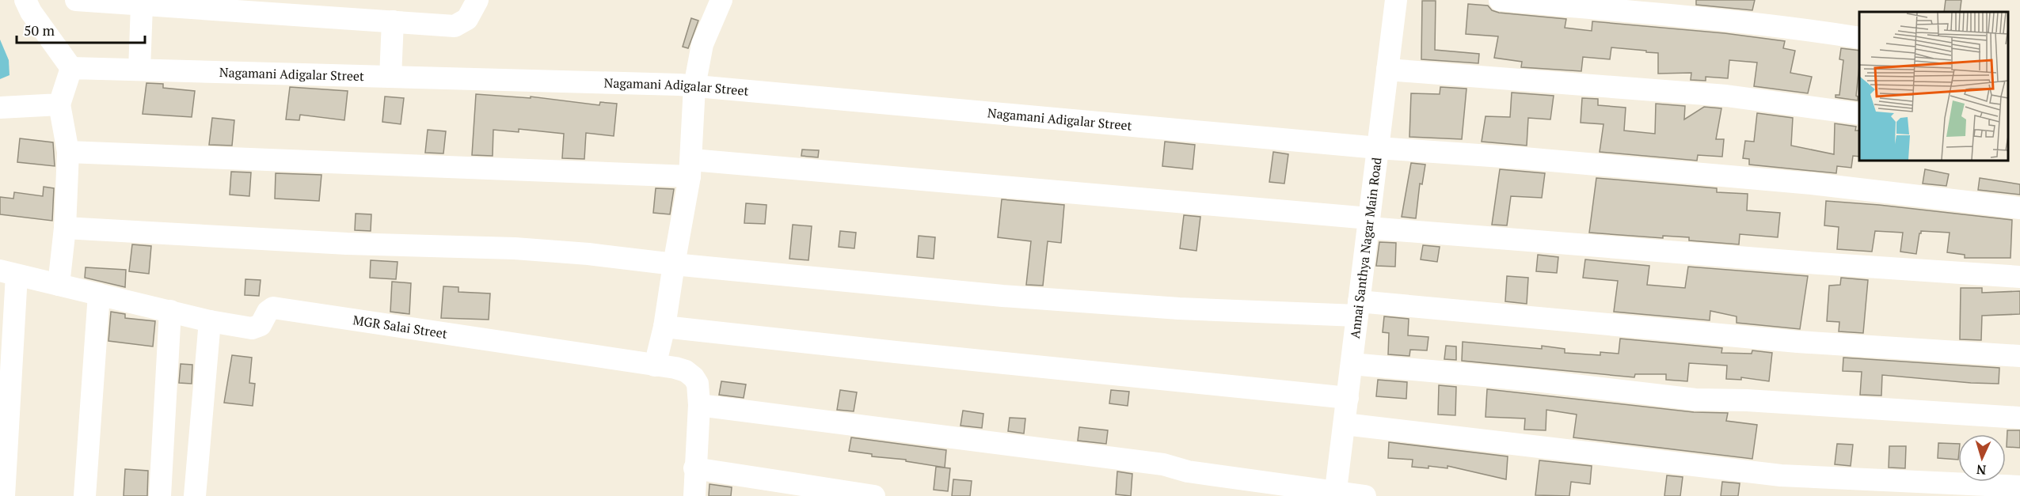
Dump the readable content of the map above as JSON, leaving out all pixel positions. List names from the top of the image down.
{
  "streets": {
    "street": ["Nagamani Adigalar Street", "Annai Santhya Nagar Main Road", "MGR Salai Street"]
  },
  "crossings": [
    ["Nagamani Adigalar Street", "Annai Santhya Nagar Main Road"]
  ],
  "scale_bar": "50 m",
  "north": "bottom"
}
